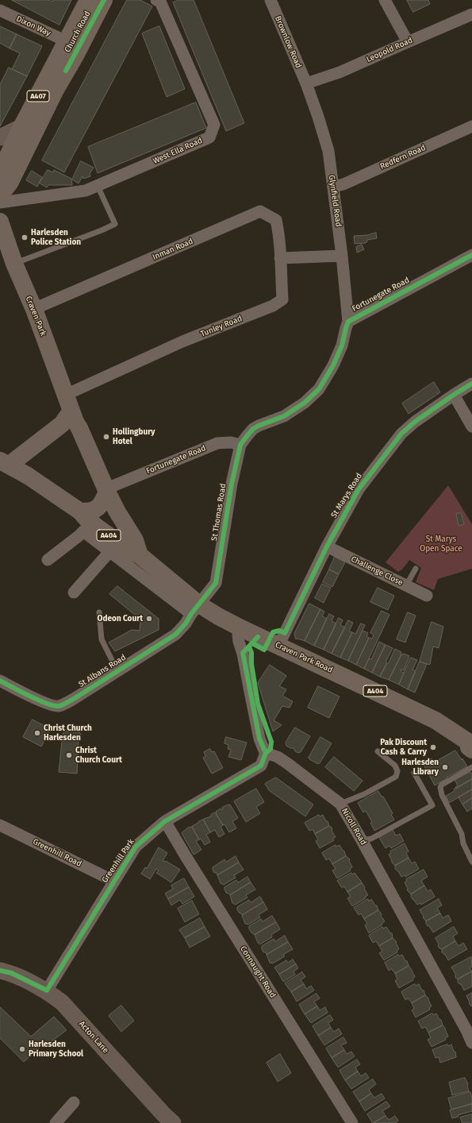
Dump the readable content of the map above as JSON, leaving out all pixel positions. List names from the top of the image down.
{
  "streets": {
    "main road": [
      "Church Road",
      "A407",
      "Craven Park",
      "A404",
      "Craven Park Road",
      "Acton Lane"
    ],
    "street": [
      "Dixon Way",
      "Brownlow Road",
      "Leopold Road",
      "West Ella Road",
      "Redfern Road",
      "Glynfield Road",
      "Inman Road",
      "Fortunegate Road",
      "Tunley Road",
      "St Marys Road",
      "St Thomas Road",
      "Challenge Close",
      "St Albans Road",
      "Nicoll Road",
      "Greenhill Road",
      "Greenhill Park",
      "Connaught Road"
    ]
  },
  "crossings": [
    ["Dixon Way", "Church Road"],
    ["Brownlow Road", "Leopold Road"],
    ["Brownlow Road", "Glynfield Road"],
    ["Leopold Road", "Glynfield Road"],
    ["Redfern Road", "Glynfield Road"],
    ["Glynfield Road", "Fortunegate Road"],
    ["Inman Road", "Craven Park"],
    ["Inman Road", "Tunley Road"],
    ["Fortunegate Road", "St Thomas Road"],
    ["Fortunegate Road", "A404"],
    ["Craven Park", "Tunley Road"],
    ["Craven Park", "A404"],
    ["Tunley Road", "A404"],
    ["St Marys Road", "Challenge Close"],
    ["St Marys Road", "Craven Park Road"],
    ["St Thomas Road", "St Albans Road"],
    ["A404", "Craven Park Road"],
    ["Craven Park Road", "St Albans Road"],
    ["Nicoll Road", "Greenhill Park"],
    ["Greenhill Road", "Greenhill Park"],
    ["Greenhill Park", "Connaught Road"],
    ["Greenhill Park", "Acton Lane"]
  ],
  "parks": ["St Marys Open Space"],
  "places": [
    "Harlesden Police Station",
    "Hollingbury Hotel",
    "Odeon Court",
    "Christ Church Harlesden",
    "Pak Discount Cash & Carry",
    "Christ Church Court",
    "Harlesden Library",
    "Harlesden Primary School"
  ]
}
